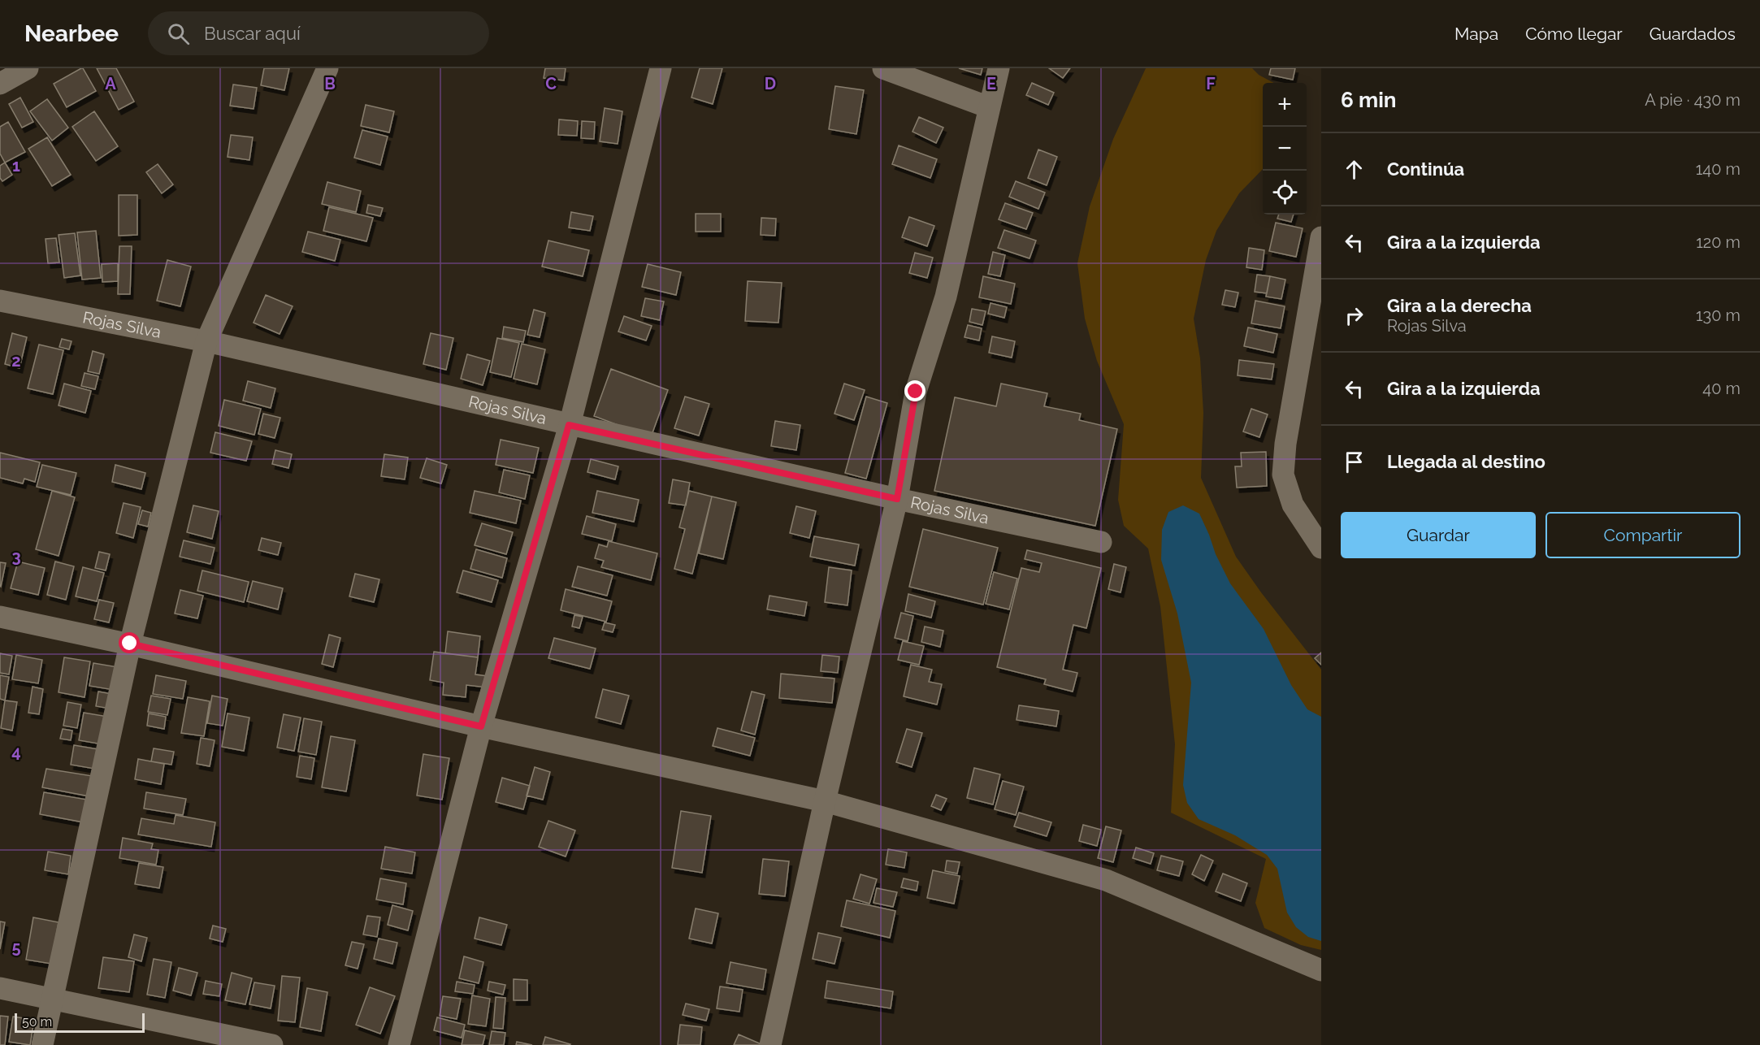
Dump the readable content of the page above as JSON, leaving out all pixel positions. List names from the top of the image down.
{
  "streets": {
    "street": ["Rojas Silva"]
  },
  "scale_bar": "50 m",
  "page": {
    "header": "Nearbee",
    "search": "Buscar aquí",
    "nav": ["Mapa", "Cómo llegar", "Guardados"],
    "heading": ["6 min", "A pie · 430 m"],
    "map_buttons": ["+", "−"],
    "list": [
      ["Continúa", "140 m"],
      ["Gira a la izquierda", "120 m"],
      ["Gira a la derecha", "Rojas Silva", "130 m"],
      ["Gira a la izquierda", "40 m"],
      "Llegada al destino"
    ],
    "buttons": ["Guardar", "Compartir"],
    "scale": "50 m"
  },
  "grid": {
    "columns": [
      "A",
      "B",
      "C",
      "D",
      "E",
      "F"
    ],
    "rows": [
      "1",
      "2",
      "3",
      "4",
      "5"
    ]
  }
}
